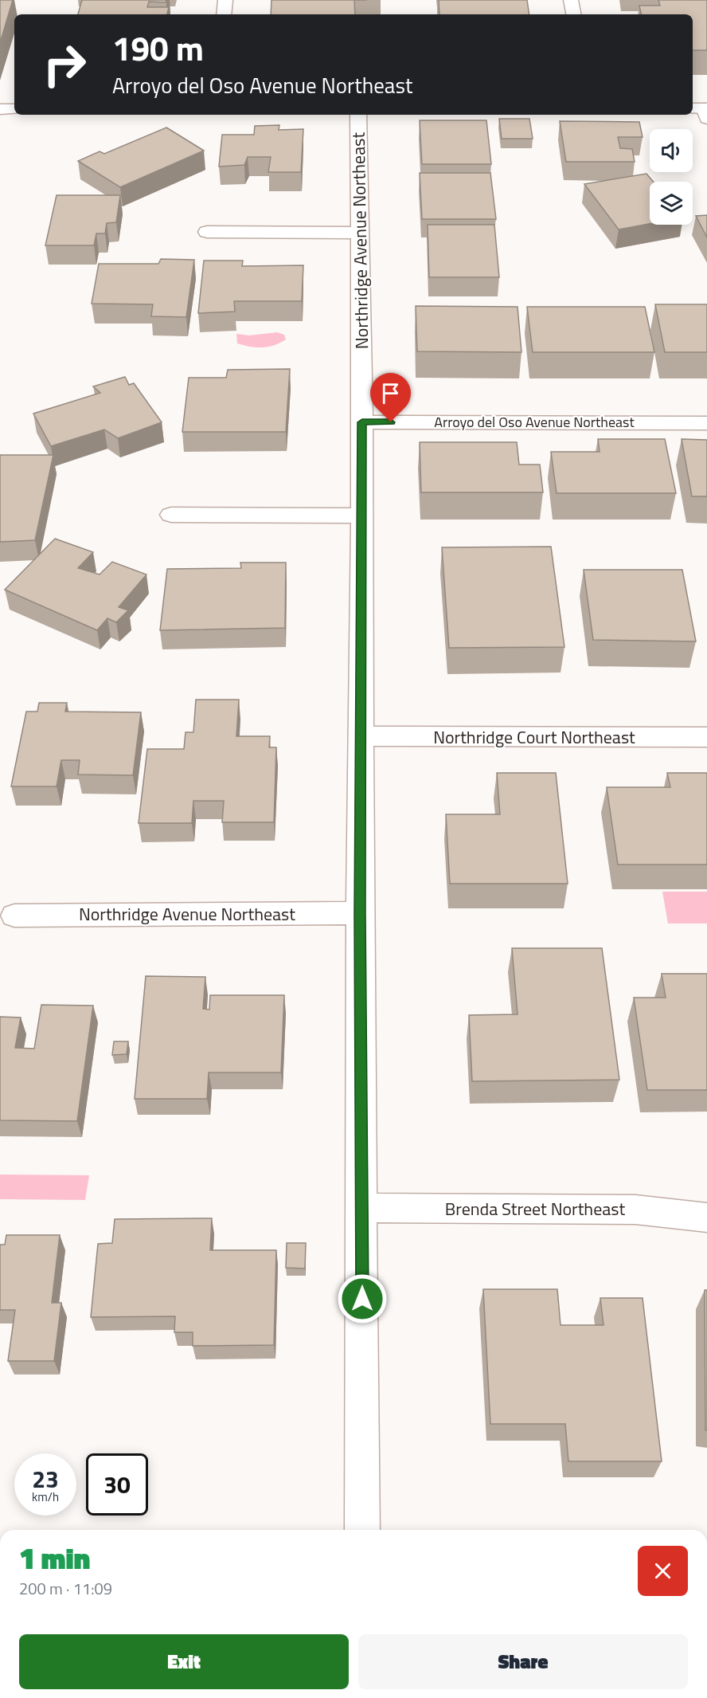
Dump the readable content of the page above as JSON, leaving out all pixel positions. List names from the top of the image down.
{
  "streets": {
    "street": [
      "Northridge Avenue Northeast",
      "Arroyo del Oso Avenue Northeast",
      "Northridge Court Northeast",
      "Brenda Street Northeast"
    ]
  },
  "crossings": [
    ["Northridge Avenue Northeast", "Arroyo del Oso Avenue Northeast"],
    ["Northridge Avenue Northeast", "Northridge Court Northeast"],
    ["Northridge Avenue Northeast", "Brenda Street Northeast"]
  ],
  "page": {
    "turn": ["190 m", "Arroyo del Oso Avenue Northeast"],
    "speed": "23 km/h",
    "limit": "30",
    "heading": ["1 min", "200 m · 11:09"],
    "buttons": ["Exit", "Share"]
  }
}
